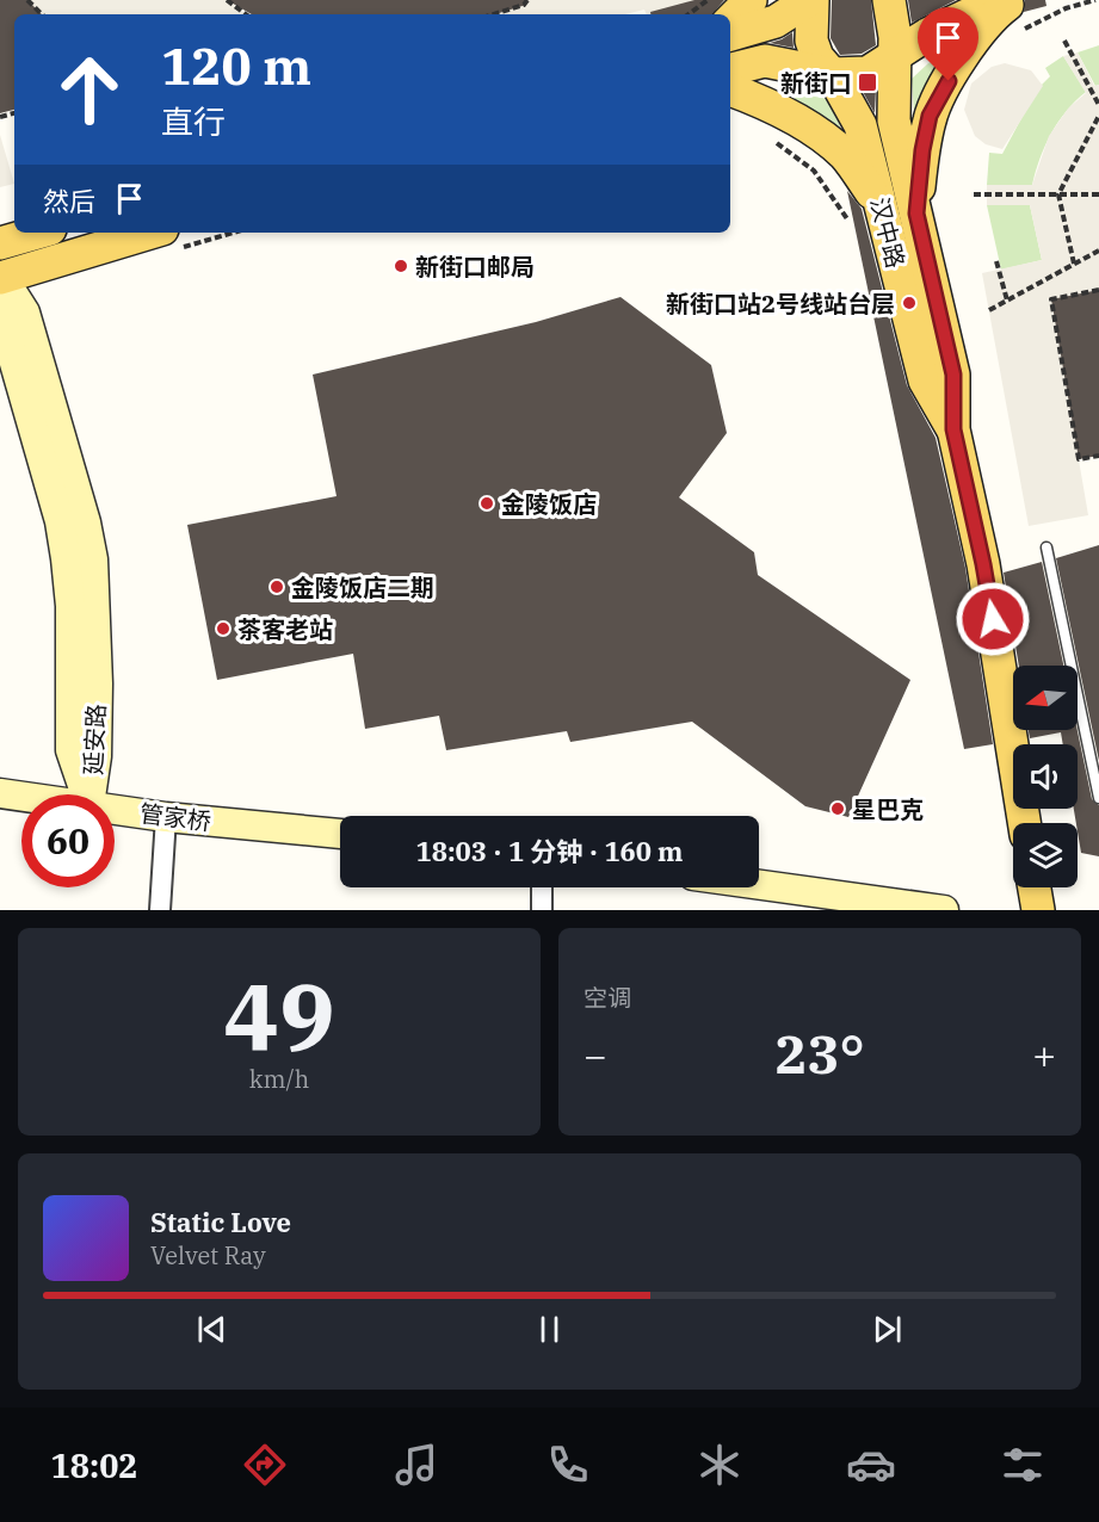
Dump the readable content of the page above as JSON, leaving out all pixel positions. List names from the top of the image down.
{
  "streets": {
    "main road": ["汉中路"],
    "street": ["延安路", "管家桥"]
  },
  "places": {
    "transit": ["新街口"],
    "other": [
      "新街口邮局",
      "新街口站2号线站台层",
      "金陵饭店",
      "金陵饭店二期",
      "茶客老站",
      "星巴克"
    ]
  },
  "north": "left",
  "page": {
    "turn": ["120 m", "直行"],
    "then": "然后",
    "limit": "60",
    "trip": "18:03 · 1 分钟 · 160 m",
    "tile": [
      ["49", "km/h"],
      "空调"
    ],
    "heat": ["−", "23°", "+"],
    "song": ["Static Love", "Velvet Ray"],
    "tabs": "18:02"
  }
}
